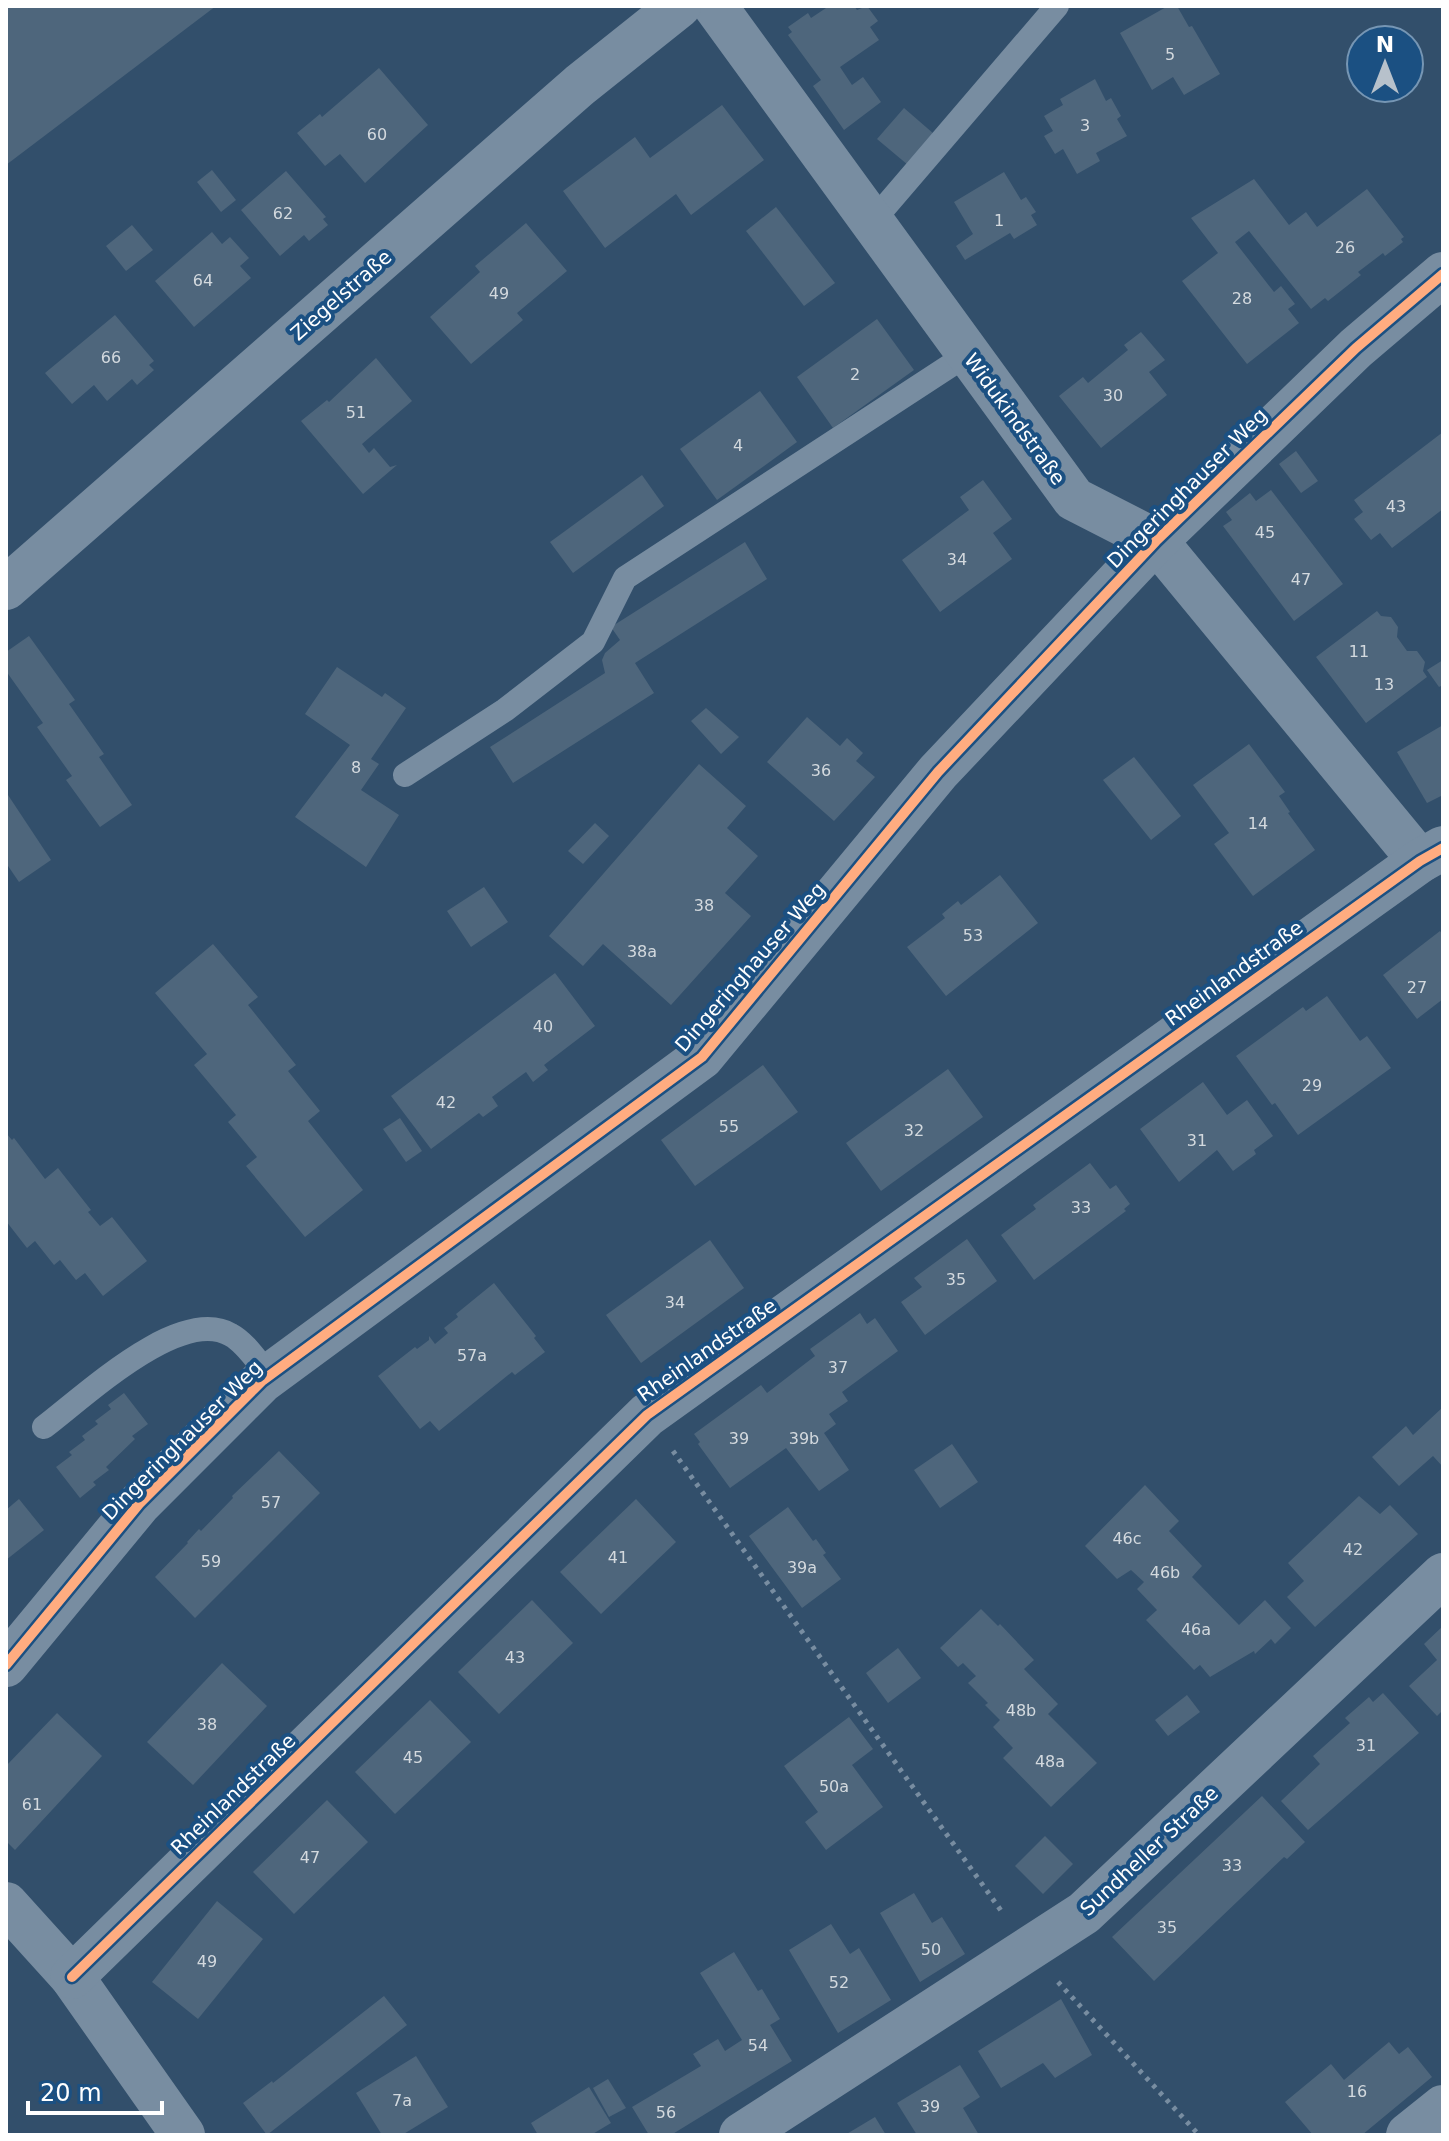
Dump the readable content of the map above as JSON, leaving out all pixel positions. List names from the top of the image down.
{
  "streets": {
    "street": [
      "Ziegelstraße",
      "Widukindstraße",
      "Dingeringhauser Weg",
      "Rheinlandstraße",
      "Sundheller Straße"
    ]
  },
  "crossings": [
    ["Widukindstraße", "Dingeringhauser Weg"],
    ["Widukindstraße", "Rheinlandstraße"]
  ],
  "house_numbers": [
    "5",
    "3",
    "60",
    "62",
    "1",
    "26",
    "64",
    "49",
    "28",
    "66",
    "2",
    "30",
    "51",
    "4",
    "43",
    "45",
    "34",
    "47",
    "11",
    "13",
    "8",
    "36",
    "14",
    "38",
    "53",
    "38a",
    "27",
    "40",
    "29",
    "42",
    "55",
    "32",
    "31",
    "33",
    "35",
    "34",
    "57a",
    "37",
    "39",
    "39b",
    "57",
    "46c",
    "42",
    "41",
    "59",
    "39a",
    "46b",
    "46a",
    "43",
    "48b",
    "38",
    "31",
    "45",
    "48a",
    "50a",
    "61",
    "47",
    "33",
    "35",
    "50",
    "49",
    "52",
    "54",
    "16",
    "7a",
    "39",
    "56"
  ],
  "scale_bar": "20 m",
  "north": "top"
}
